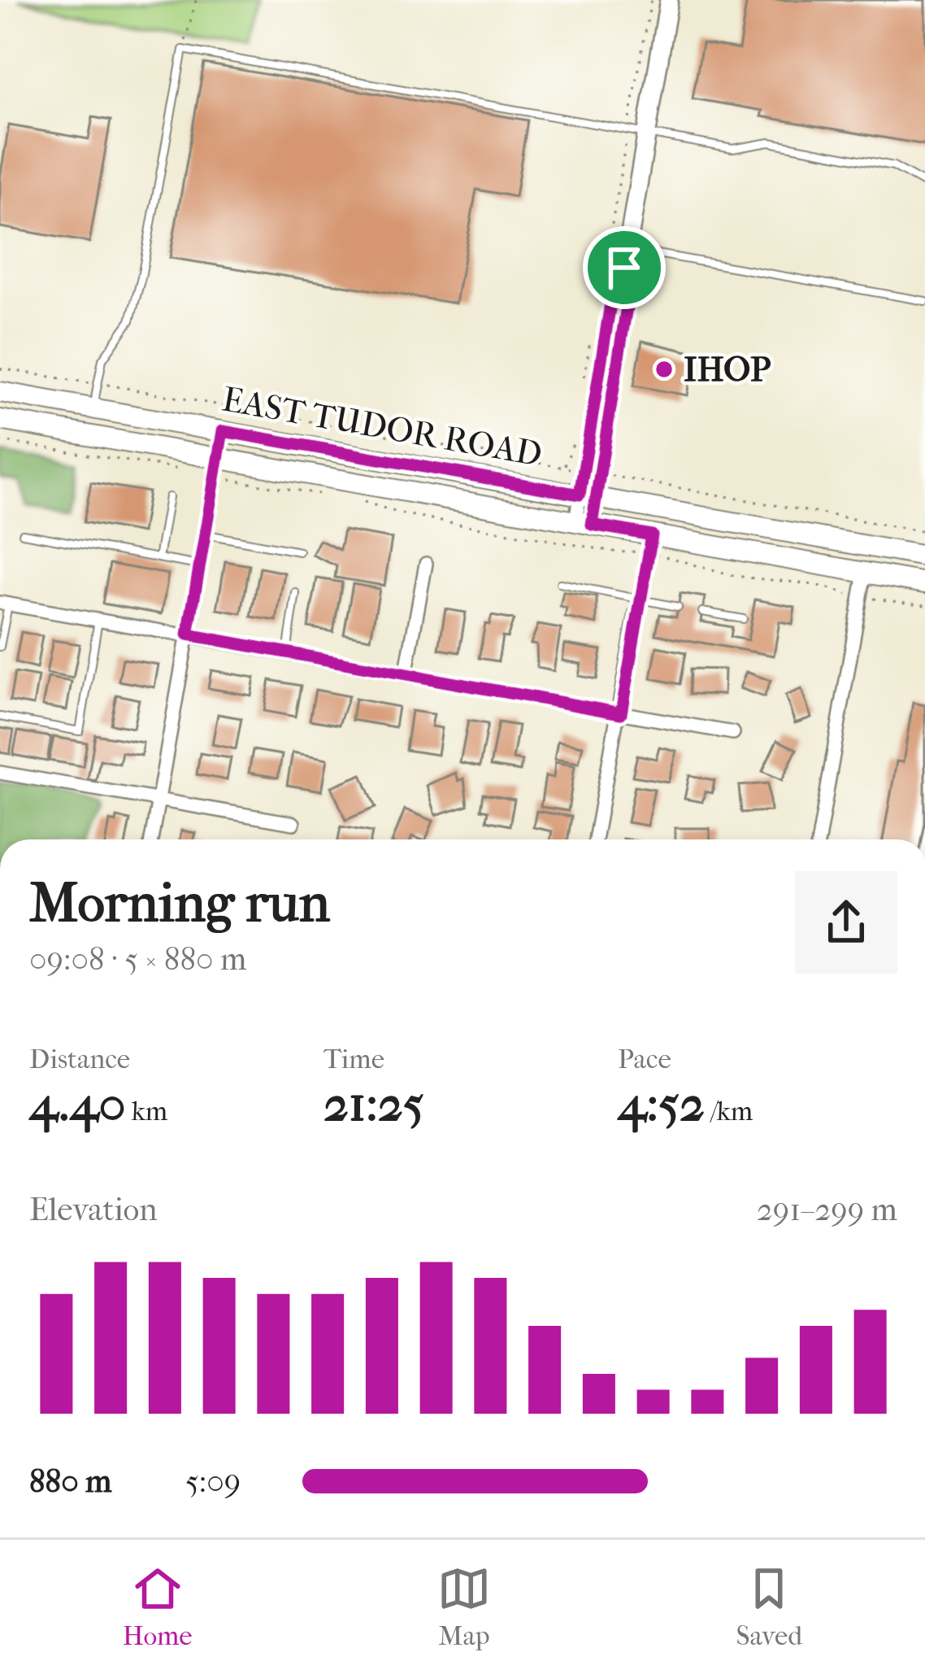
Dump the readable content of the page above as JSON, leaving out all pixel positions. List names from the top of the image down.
{
  "streets": {
    "main road": ["EAST TUDOR ROAD"]
  },
  "places": ["IHOP"],
  "page": {
    "heading": ["Morning run", "09:08 · 5 × 880 m"],
    "stats": [
      ["Distance", "4.40 km"],
      ["Time", "21:25"],
      ["Pace", "4:52 /km"]
    ],
    "chart": ["Elevation", "291–299 m"],
    "list": [
      {
        "name": "880 m",
        "note": "5:09"
      }
    ],
    "tabs": ["Home", "Map", "Saved"]
  }
}
